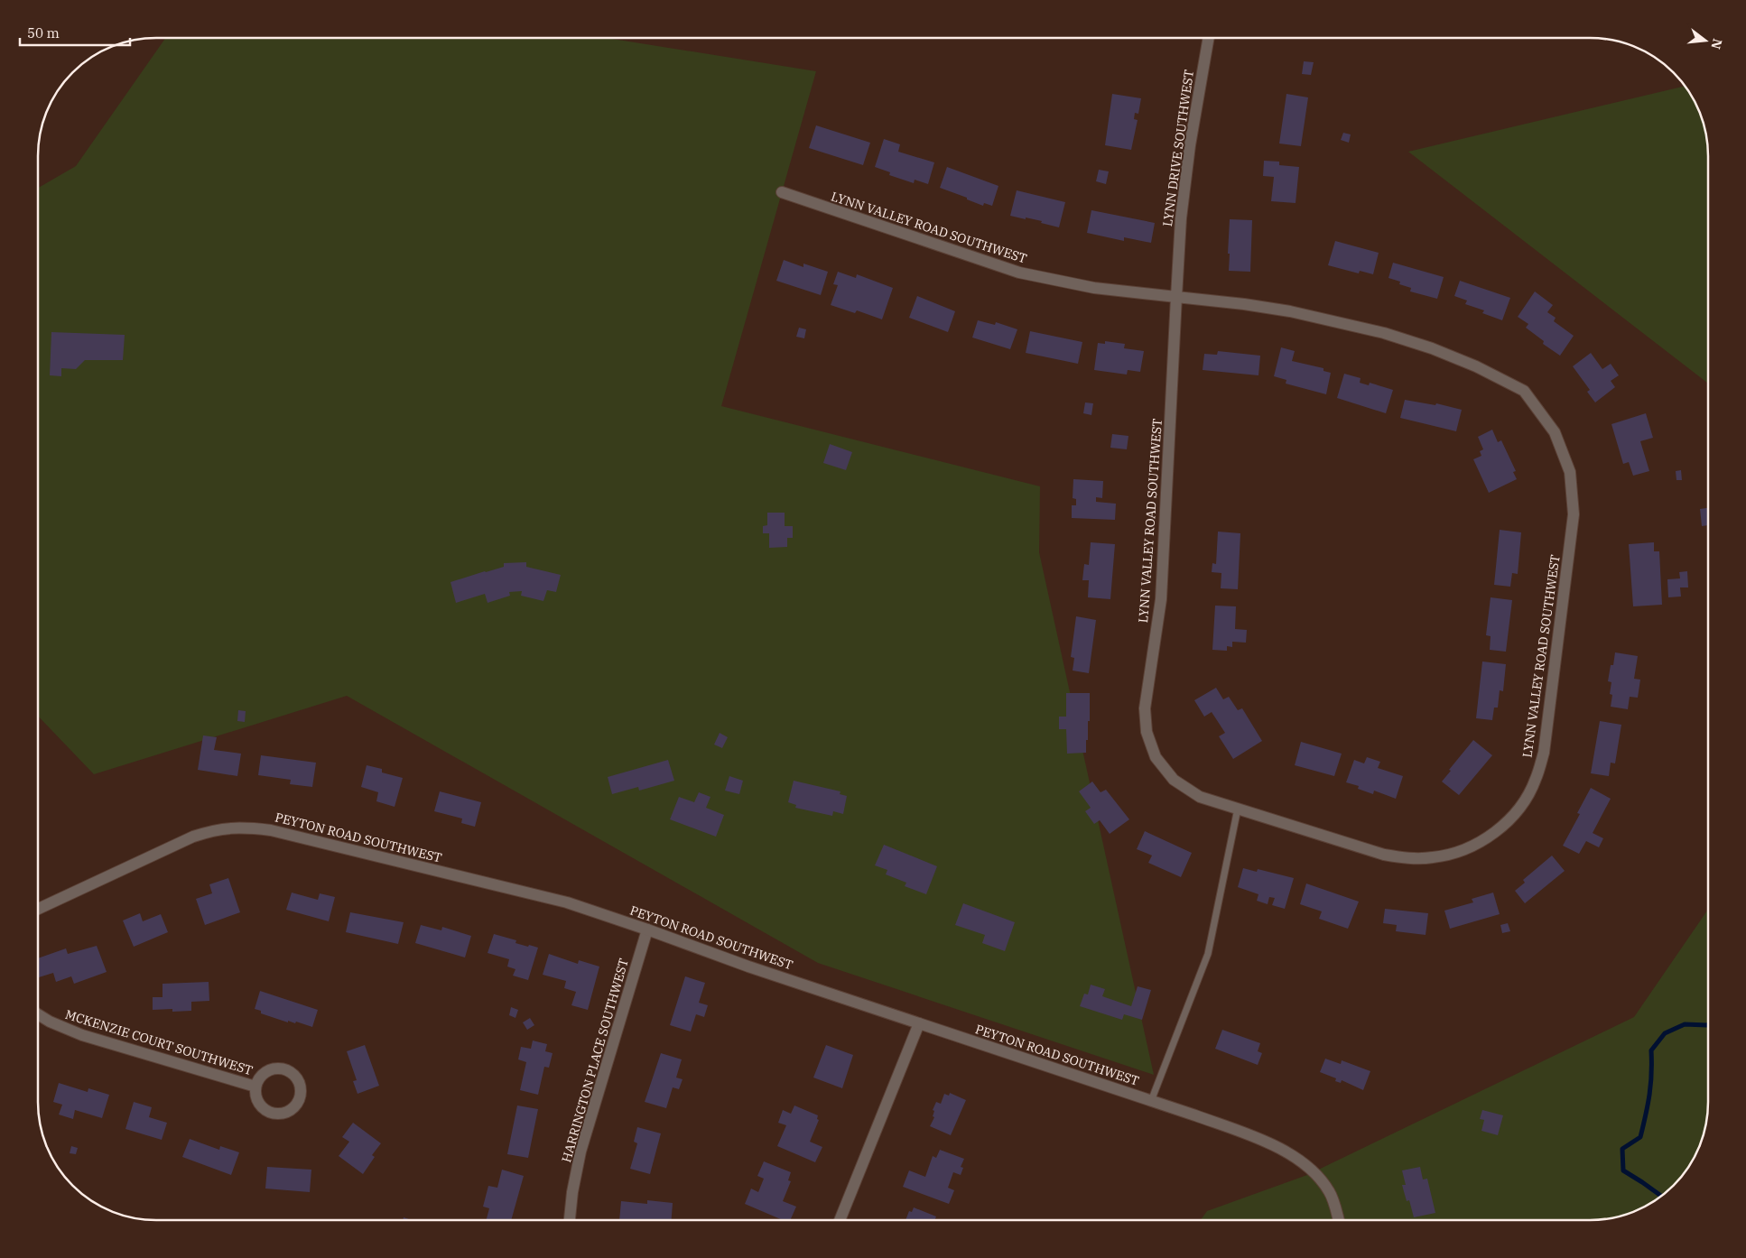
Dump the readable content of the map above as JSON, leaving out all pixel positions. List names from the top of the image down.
{
  "streets": {
    "street": [
      "LYNN DRIVE SOUTHWEST",
      "LYNN VALLEY ROAD SOUTHWEST",
      "PEYTON ROAD SOUTHWEST",
      "MCKENZIE COURT SOUTHWEST",
      "HARRINGTON PLACE SOUTHWEST"
    ]
  },
  "crossings": [
    ["LYNN DRIVE SOUTHWEST", "LYNN VALLEY ROAD SOUTHWEST"],
    ["PEYTON ROAD SOUTHWEST", "HARRINGTON PLACE SOUTHWEST"]
  ],
  "scale_bar": "50 m",
  "north": "right"
}
